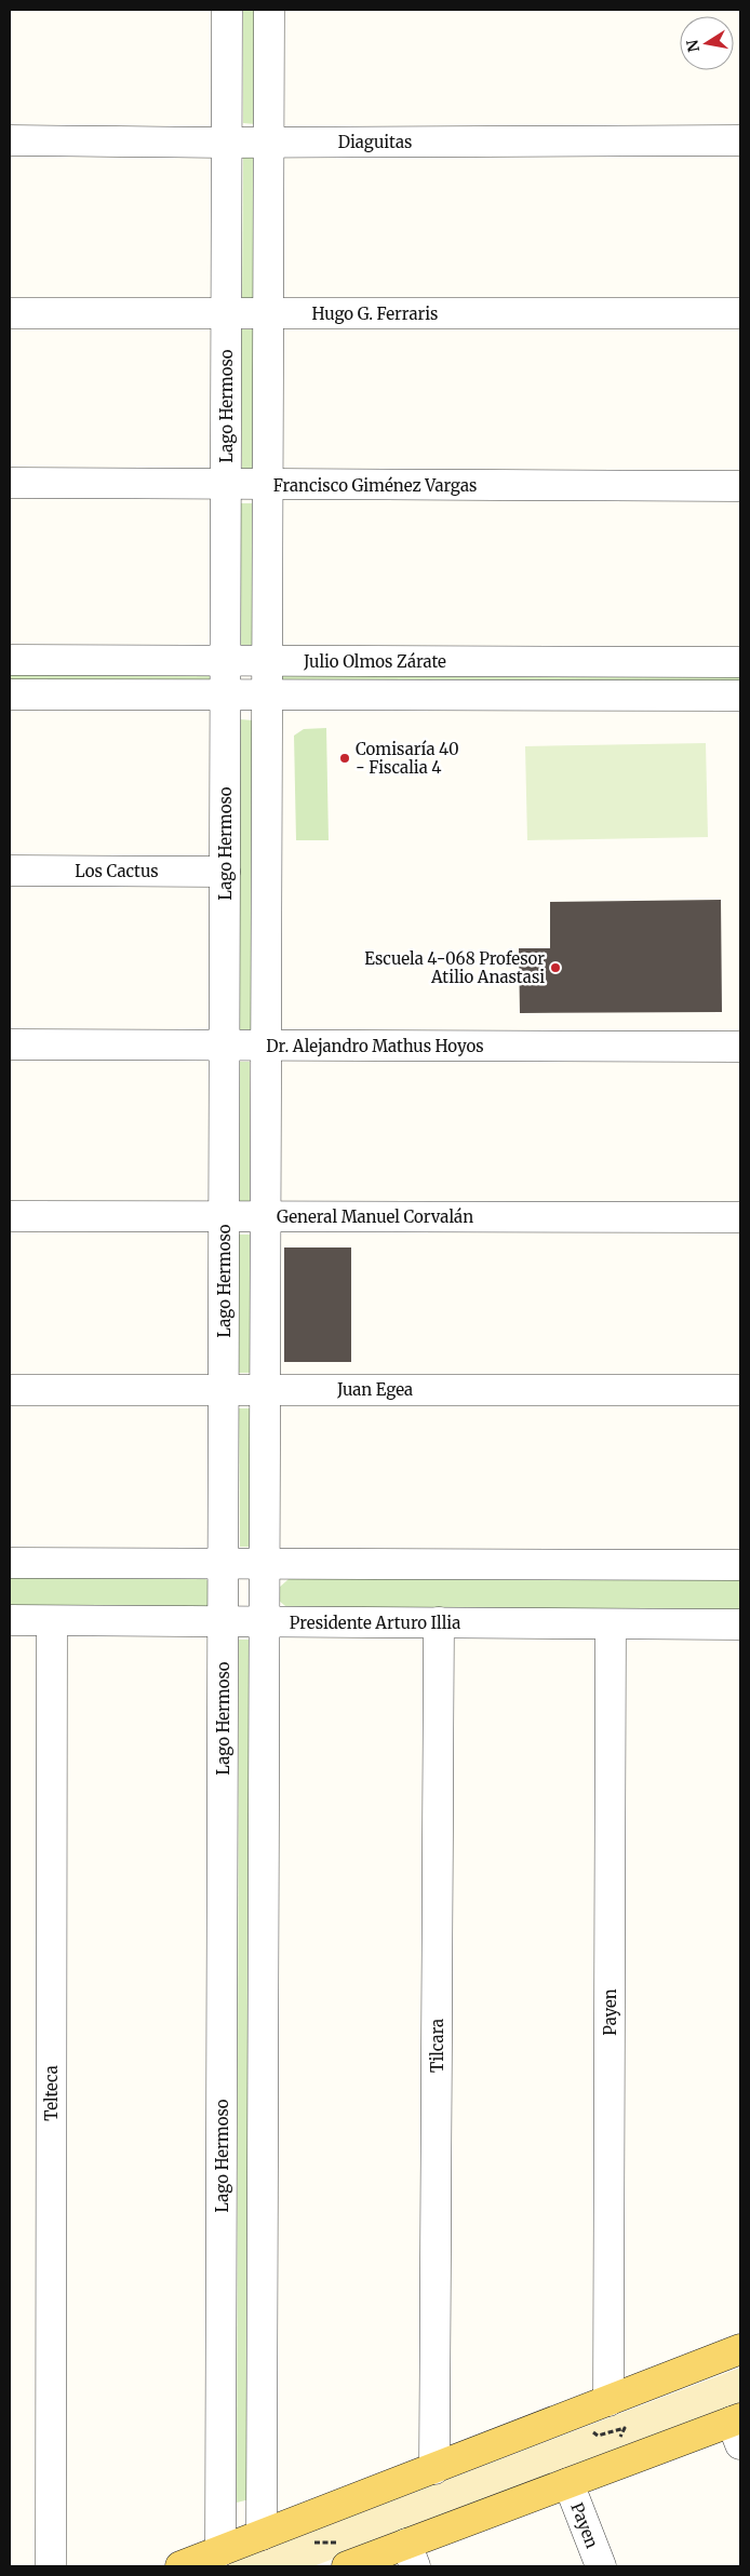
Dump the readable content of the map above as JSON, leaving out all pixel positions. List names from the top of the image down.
{
  "streets": {
    "street": [
      "Diaguitas",
      "Hugo G. Ferraris",
      "Lago Hermoso",
      "Francisco Giménez Vargas",
      "Julio Olmos Zárate",
      "Los Cactus",
      "Dr. Alejandro Mathus Hoyos",
      "General Manuel Corvalán",
      "Juan Egea",
      "Presidente Arturo Illia",
      "Payen",
      "Tilcara",
      "Telteca"
    ]
  },
  "crossings": [
    ["Diaguitas", "Lago Hermoso"],
    ["Hugo G. Ferraris", "Lago Hermoso"],
    ["Lago Hermoso", "Francisco Giménez Vargas"],
    ["Lago Hermoso", "Julio Olmos Zárate"],
    ["Lago Hermoso", "Los Cactus"],
    ["Lago Hermoso", "Dr. Alejandro Mathus Hoyos"],
    ["Lago Hermoso", "General Manuel Corvalán"],
    ["Lago Hermoso", "Juan Egea"],
    ["Lago Hermoso", "Presidente Arturo Illia"],
    ["Presidente Arturo Illia", "Payen"],
    ["Presidente Arturo Illia", "Tilcara"],
    ["Presidente Arturo Illia", "Telteca"]
  ],
  "places": ["Comisaría 40 - Fiscalia 4", "Escuela 4-068 Profesor Atilio Anastasi"],
  "north": "left"
}
